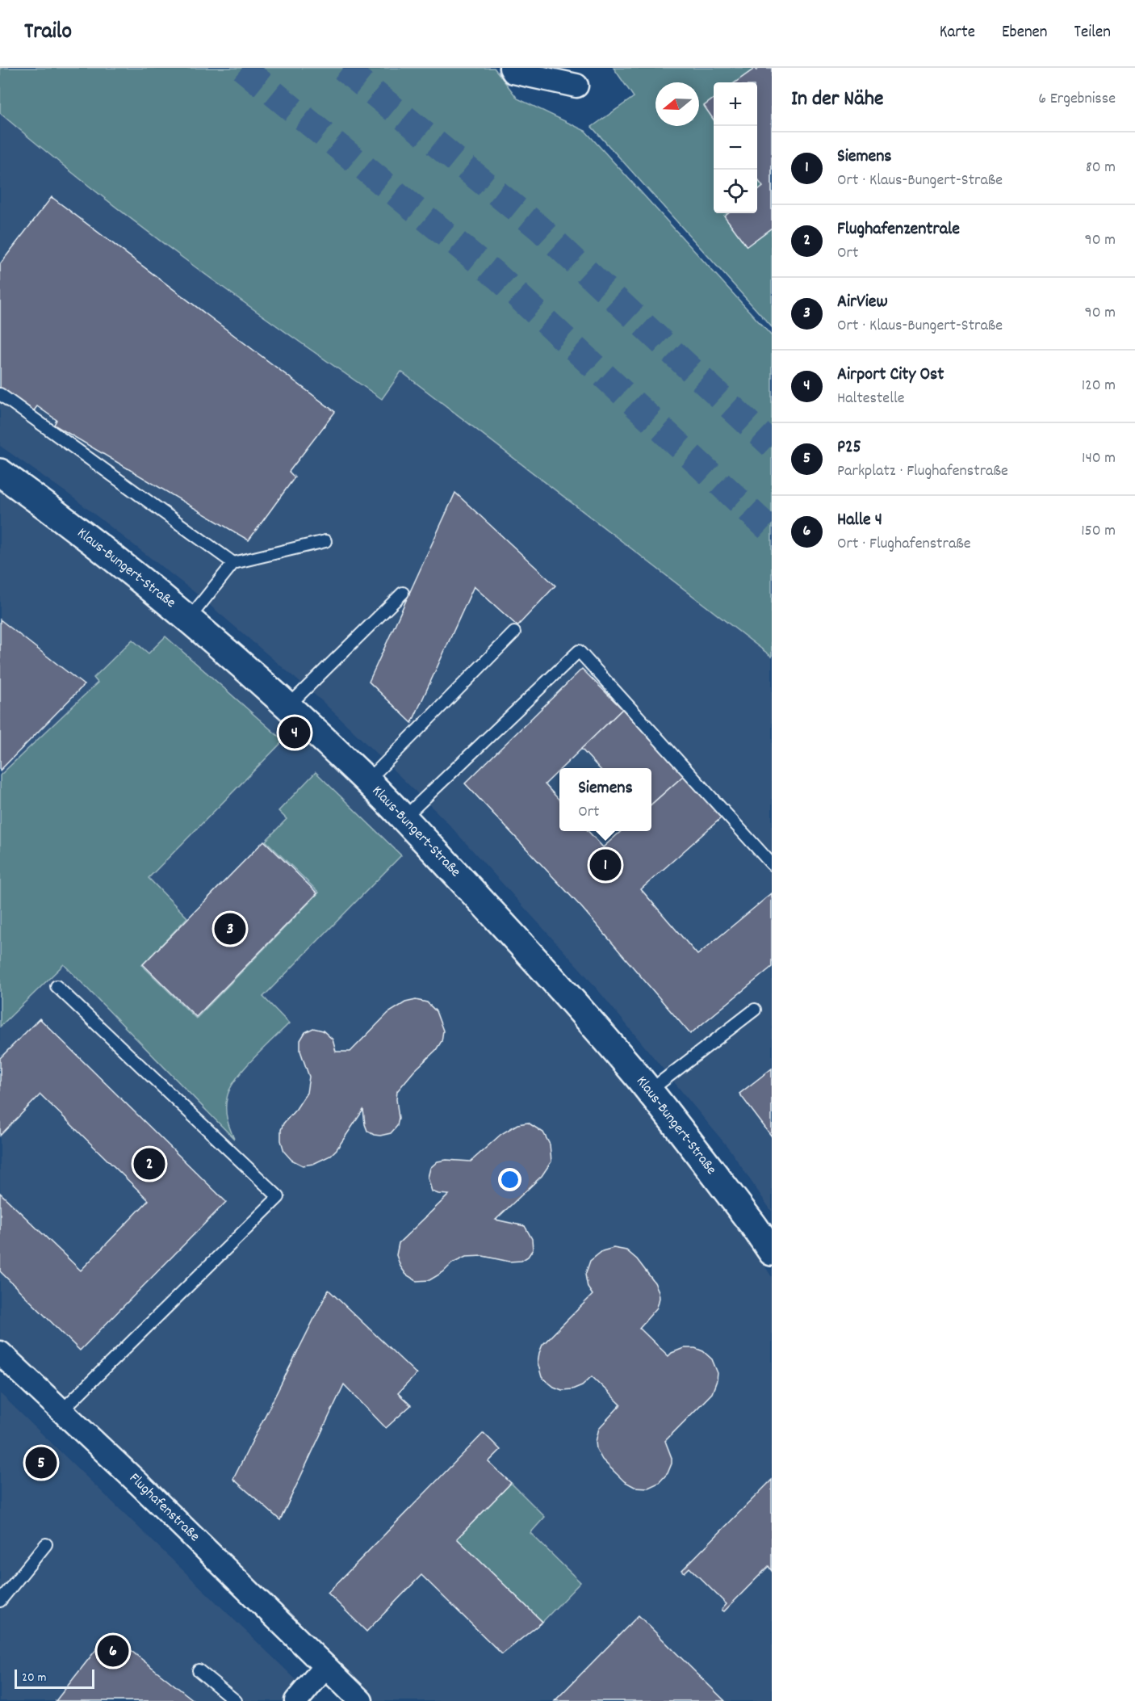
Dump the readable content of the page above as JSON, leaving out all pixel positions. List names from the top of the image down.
{
  "streets": {
    "street": ["Klaus-Bungert-Straße", "Flughafenstraße"]
  },
  "scale_bar": "20 m",
  "north": "left",
  "page": {
    "header": "Trailo",
    "nav": ["Karte", "Ebenen", "Teilen"],
    "heading": ["In der Nähe", "6 Ergebnisse"],
    "map_buttons": ["+", "−"],
    "list": [
      {
        "mark": "1",
        "name": "Siemens",
        "note": "Ort · Klaus-Bungert-Straße",
        "value": "80 m"
      },
      {
        "mark": "2",
        "name": "Flughafenzentrale",
        "note": "Ort",
        "value": "90 m"
      },
      {
        "mark": "3",
        "name": "AirView",
        "note": "Ort · Klaus-Bungert-Straße",
        "value": "90 m"
      },
      {
        "mark": "4",
        "name": "Airport City Ost",
        "note": "Haltestelle",
        "value": "120 m"
      },
      {
        "mark": "5",
        "name": "P25",
        "note": "Parkplatz · Flughafenstraße",
        "value": "140 m"
      },
      {
        "mark": "6",
        "name": "Halle 4",
        "note": "Ort · Flughafenstraße",
        "value": "150 m"
      }
    ],
    "pins": [
      "4",
      "1",
      "3",
      "2",
      "5",
      "6"
    ],
    "popup": ["Siemens", "Ort"],
    "scale": "20 m"
  }
}
